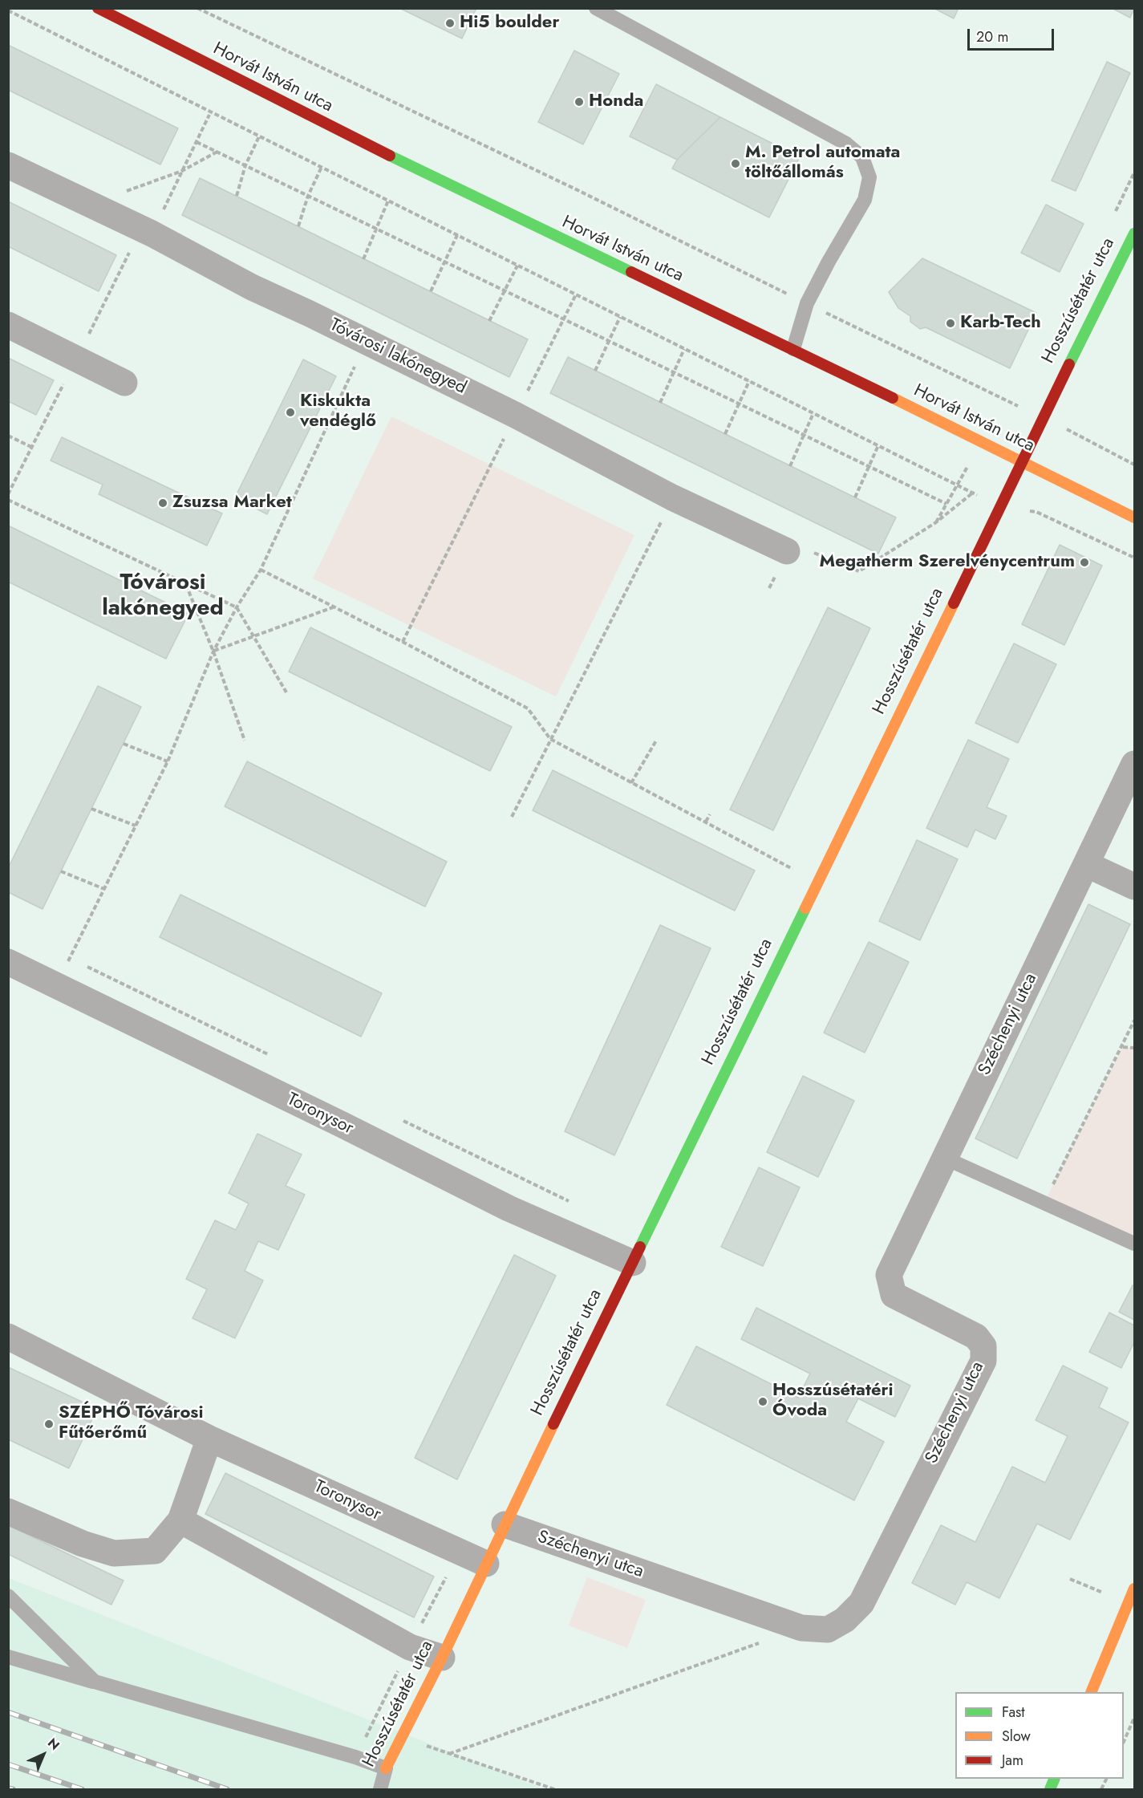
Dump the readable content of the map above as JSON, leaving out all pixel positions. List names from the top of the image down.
{
  "streets": {
    "street": [
      "Horvát István utca",
      "Hosszúsétatér utca",
      "Tóvárosi lakónegyed",
      "Széchenyi utca",
      "Toronysor"
    ]
  },
  "crossings": [
    ["Horvát István utca", "Hosszúsétatér utca"],
    ["Hosszúsétatér utca", "Széchenyi utca"],
    ["Hosszúsétatér utca", "Toronysor"]
  ],
  "districts": ["Tóvárosi lakónegyed"],
  "places": [
    "Hi5 boulder",
    "Honda",
    "M. Petrol automata töltőállomás",
    "Karb-Tech",
    "Kiskukta vendéglő",
    "Zsuzsa Market",
    "Megatherm Szerelvénycentrum",
    "Hosszúsétatéri Óvoda",
    "SZÉPHŐ Tóvárosi Fűtőerőmű"
  ],
  "legend": ["Fast", "Slow", "Jam"],
  "scale_bar": "20 m",
  "north": "top right"
}
